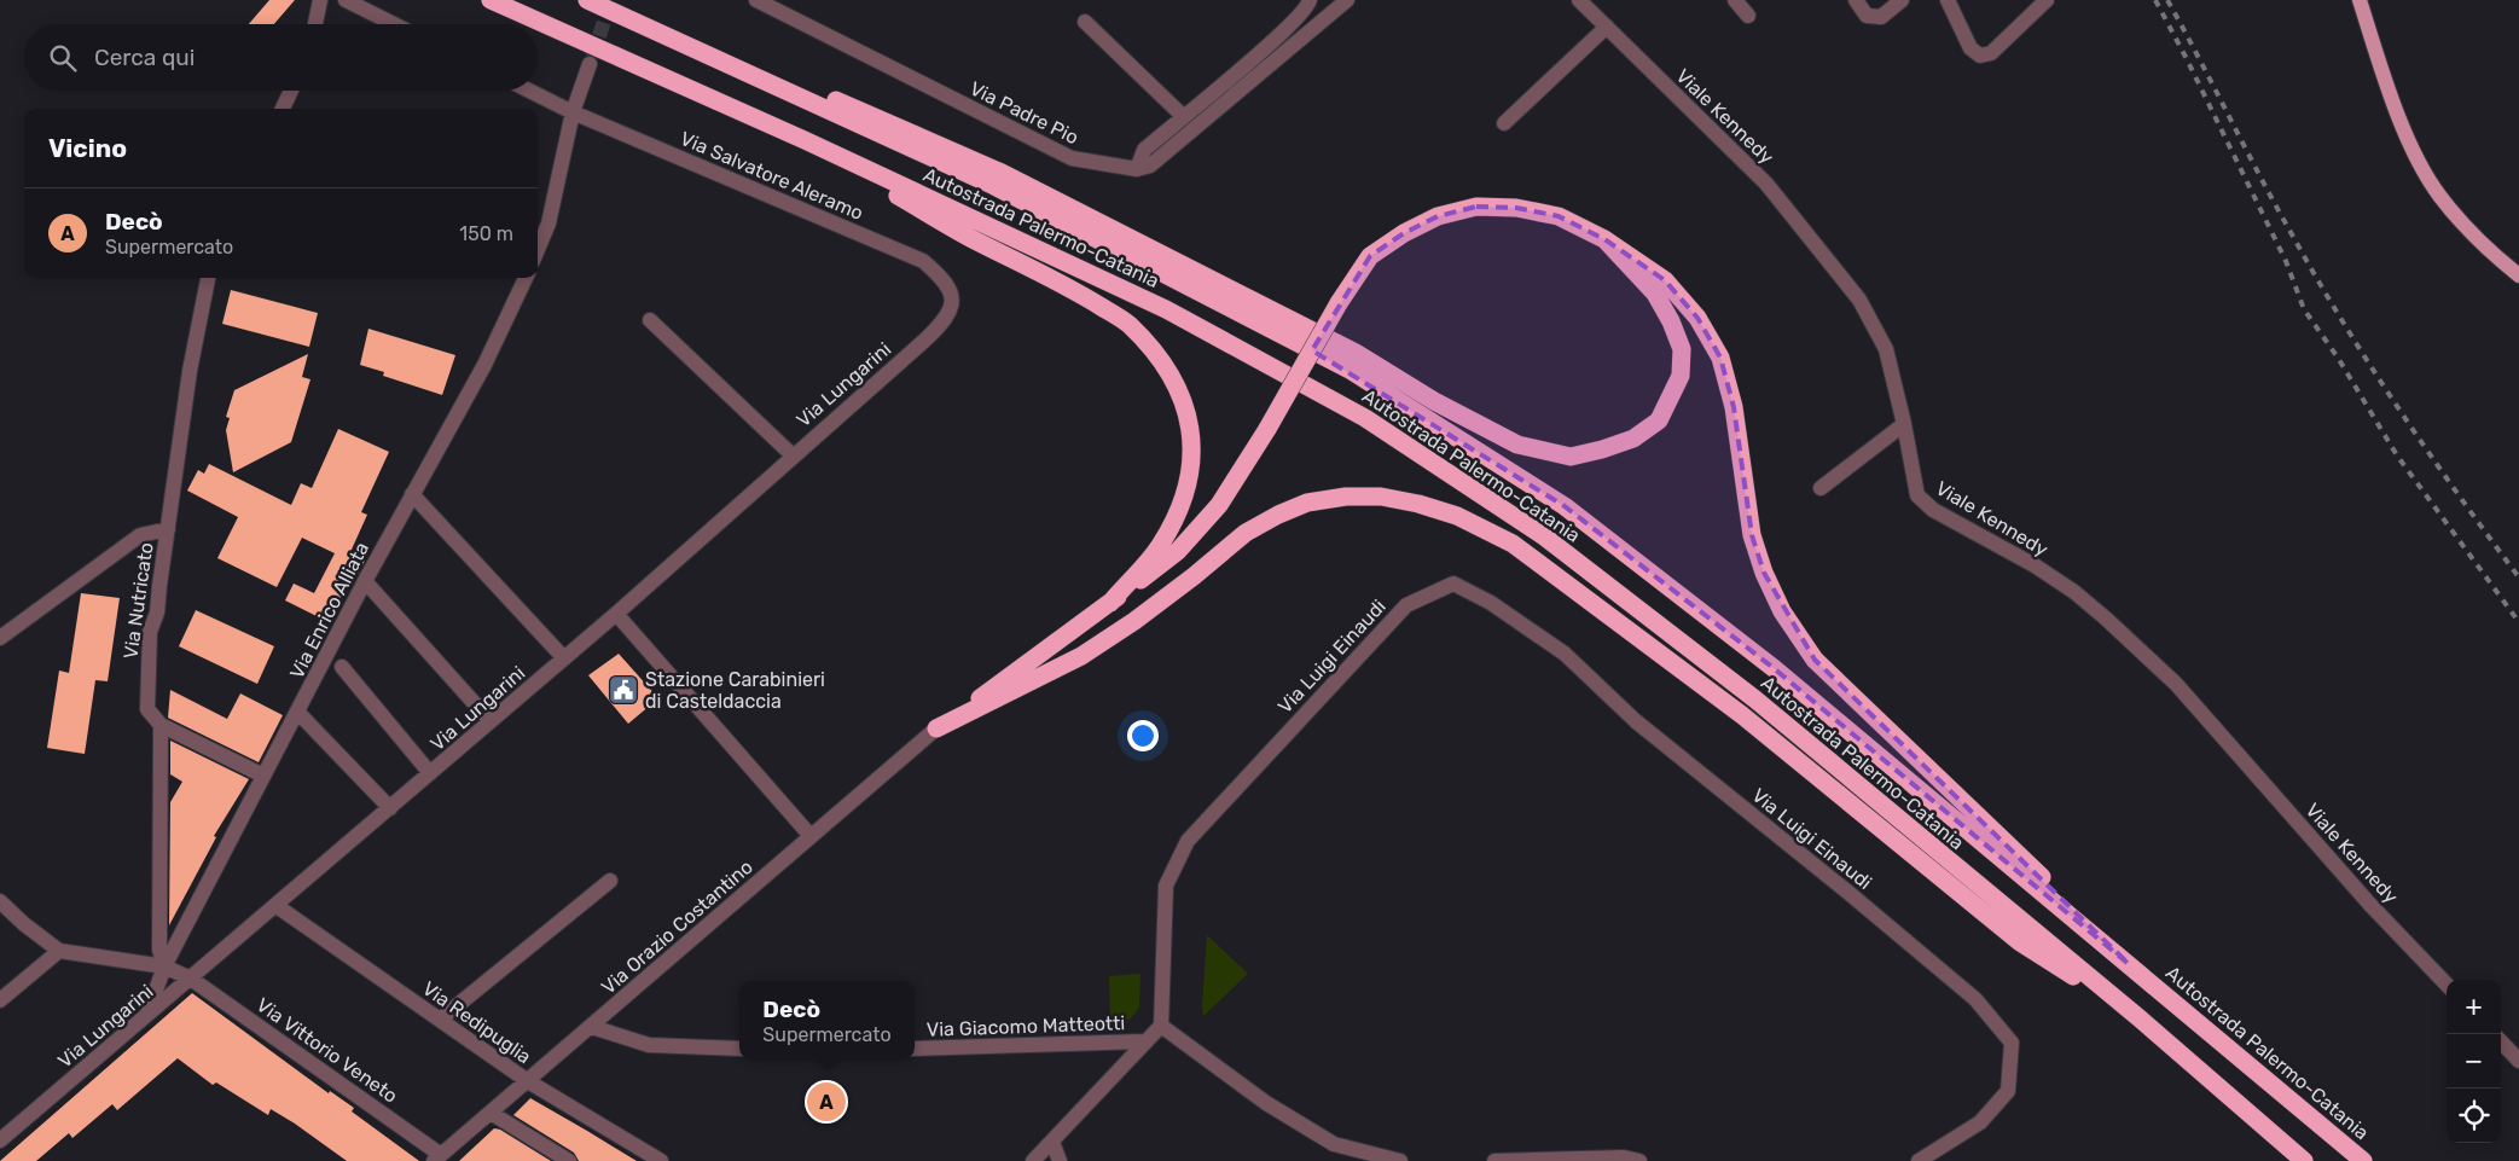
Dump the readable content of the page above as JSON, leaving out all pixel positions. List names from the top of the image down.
{
  "streets": {
    "highway": ["Autostrada Palermo-Catania"],
    "street": [
      "Via Padre Pio",
      "Viale Kennedy",
      "Via Salvatore Aleramo",
      "Via Lungarini",
      "Via Nutricato",
      "Via Enrico Alliata",
      "Via Luigi Einaudi",
      "Via Orazio Costantino",
      "Via Redipuglia",
      "Via Giacomo Matteotti",
      "Via Vittorio Veneto"
    ]
  },
  "crossings": [
    ["Via Salvatore Aleramo", "Via Lungarini"],
    ["Via Lungarini", "Via Enrico Alliata"],
    ["Via Lungarini", "Via Redipuglia"],
    ["Via Lungarini", "Via Vittorio Veneto"],
    ["Via Nutricato", "Via Enrico Alliata"],
    ["Via Nutricato", "Via Vittorio Veneto"],
    ["Via Enrico Alliata", "Via Vittorio Veneto"],
    ["Via Orazio Costantino", "Via Redipuglia"],
    ["Via Orazio Costantino", "Via Vittorio Veneto"]
  ],
  "places": {
    "public building": ["Stazione Carabinieri di Casteldaccia"]
  },
  "page": {
    "search": "Cerca qui",
    "heading": "Vicino",
    "list": [
      {
        "mark": "A",
        "name": "Decò",
        "note": "Supermercato",
        "value": "150 m"
      }
    ],
    "map_buttons": ["+", "−"],
    "popup": ["Decò", "Supermercato"],
    "pins": "A"
  }
}
